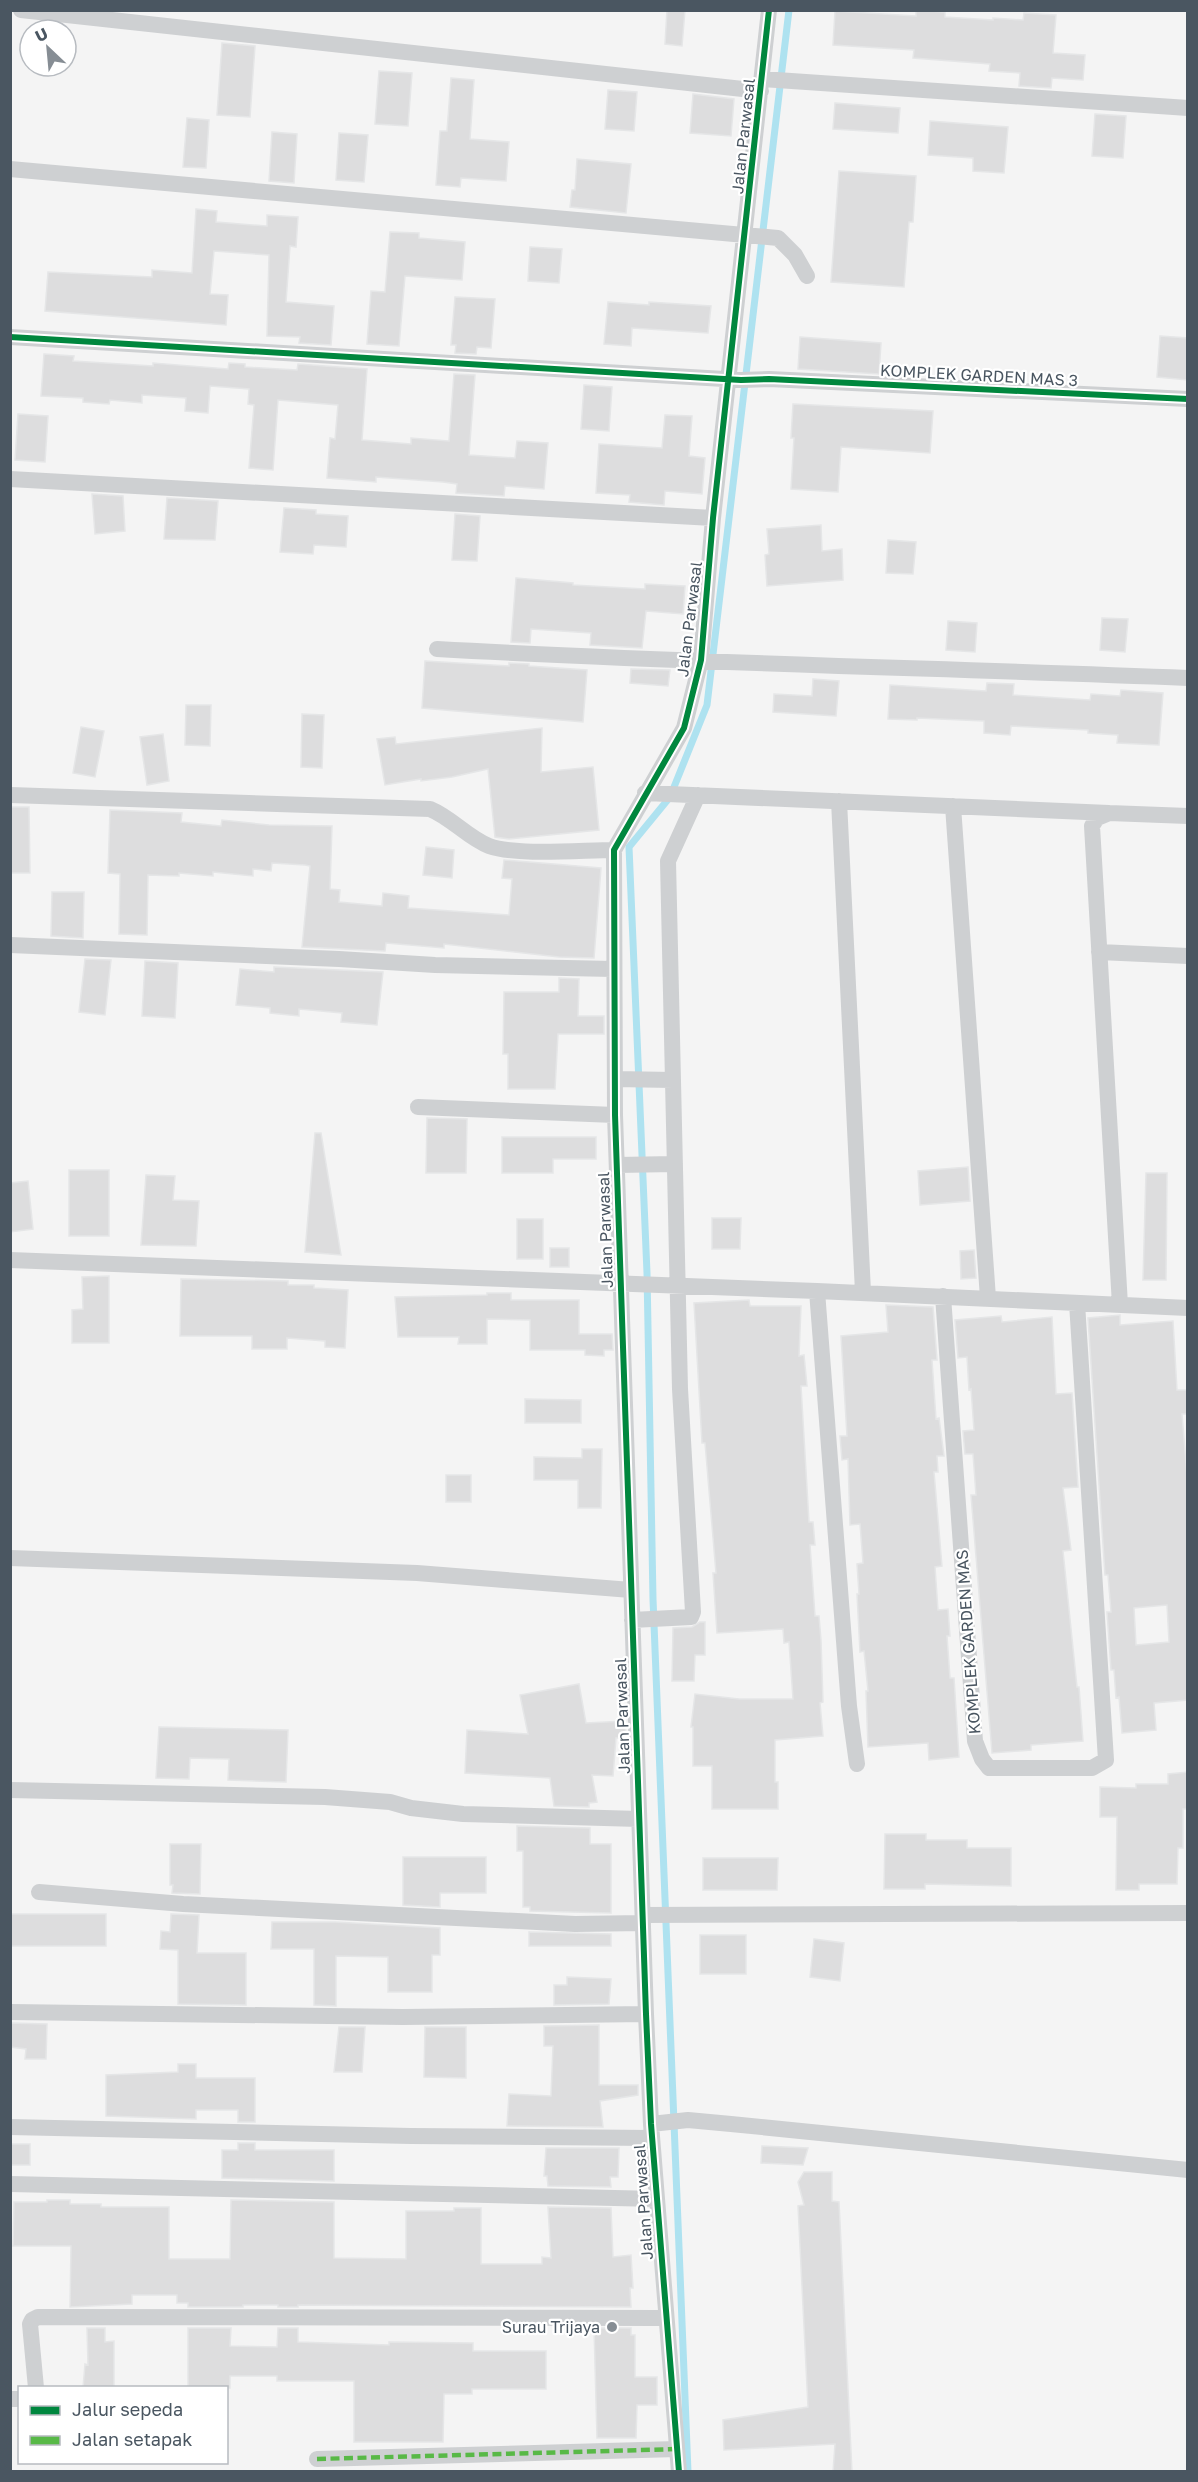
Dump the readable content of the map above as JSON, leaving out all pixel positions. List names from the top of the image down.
{
  "streets": {
    "street": ["Jalan Parwasal", "KOMPLEK GARDEN MAS 3", "KOMPLEK GARDEN MAS"]
  },
  "crossings": [
    ["Jalan Parwasal", "KOMPLEK GARDEN MAS 3"]
  ],
  "places": ["Surau Trijaya"],
  "legend": ["Jalur sepeda", "Jalan setapak"],
  "north": "top left"
}
